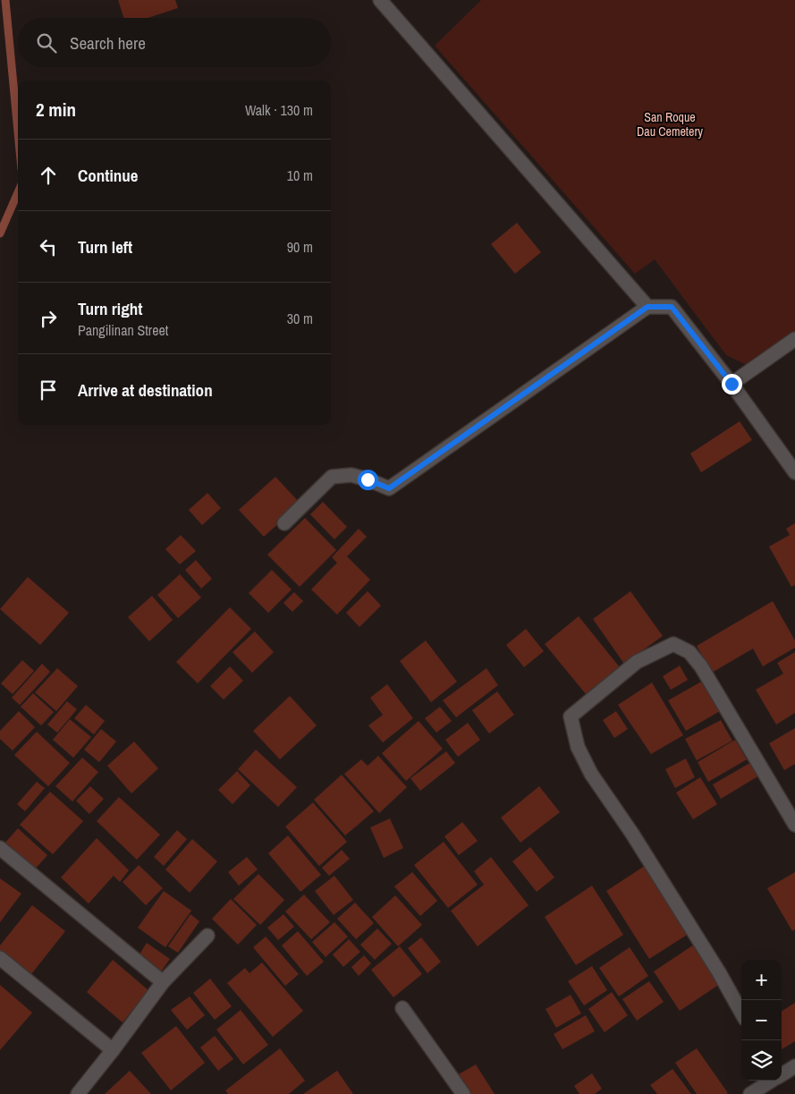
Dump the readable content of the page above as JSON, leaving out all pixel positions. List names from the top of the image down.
{
  "parks": ["San Roque Dau Cemetery"],
  "page": {
    "search": "Search here",
    "heading": ["2 min", "Walk · 130 m"],
    "list": [
      ["Continue", "10 m"],
      ["Turn left", "90 m"],
      ["Turn right", "Pangilinan Street", "30 m"],
      "Arrive at destination"
    ],
    "map_buttons": ["+", "−"]
  }
}
